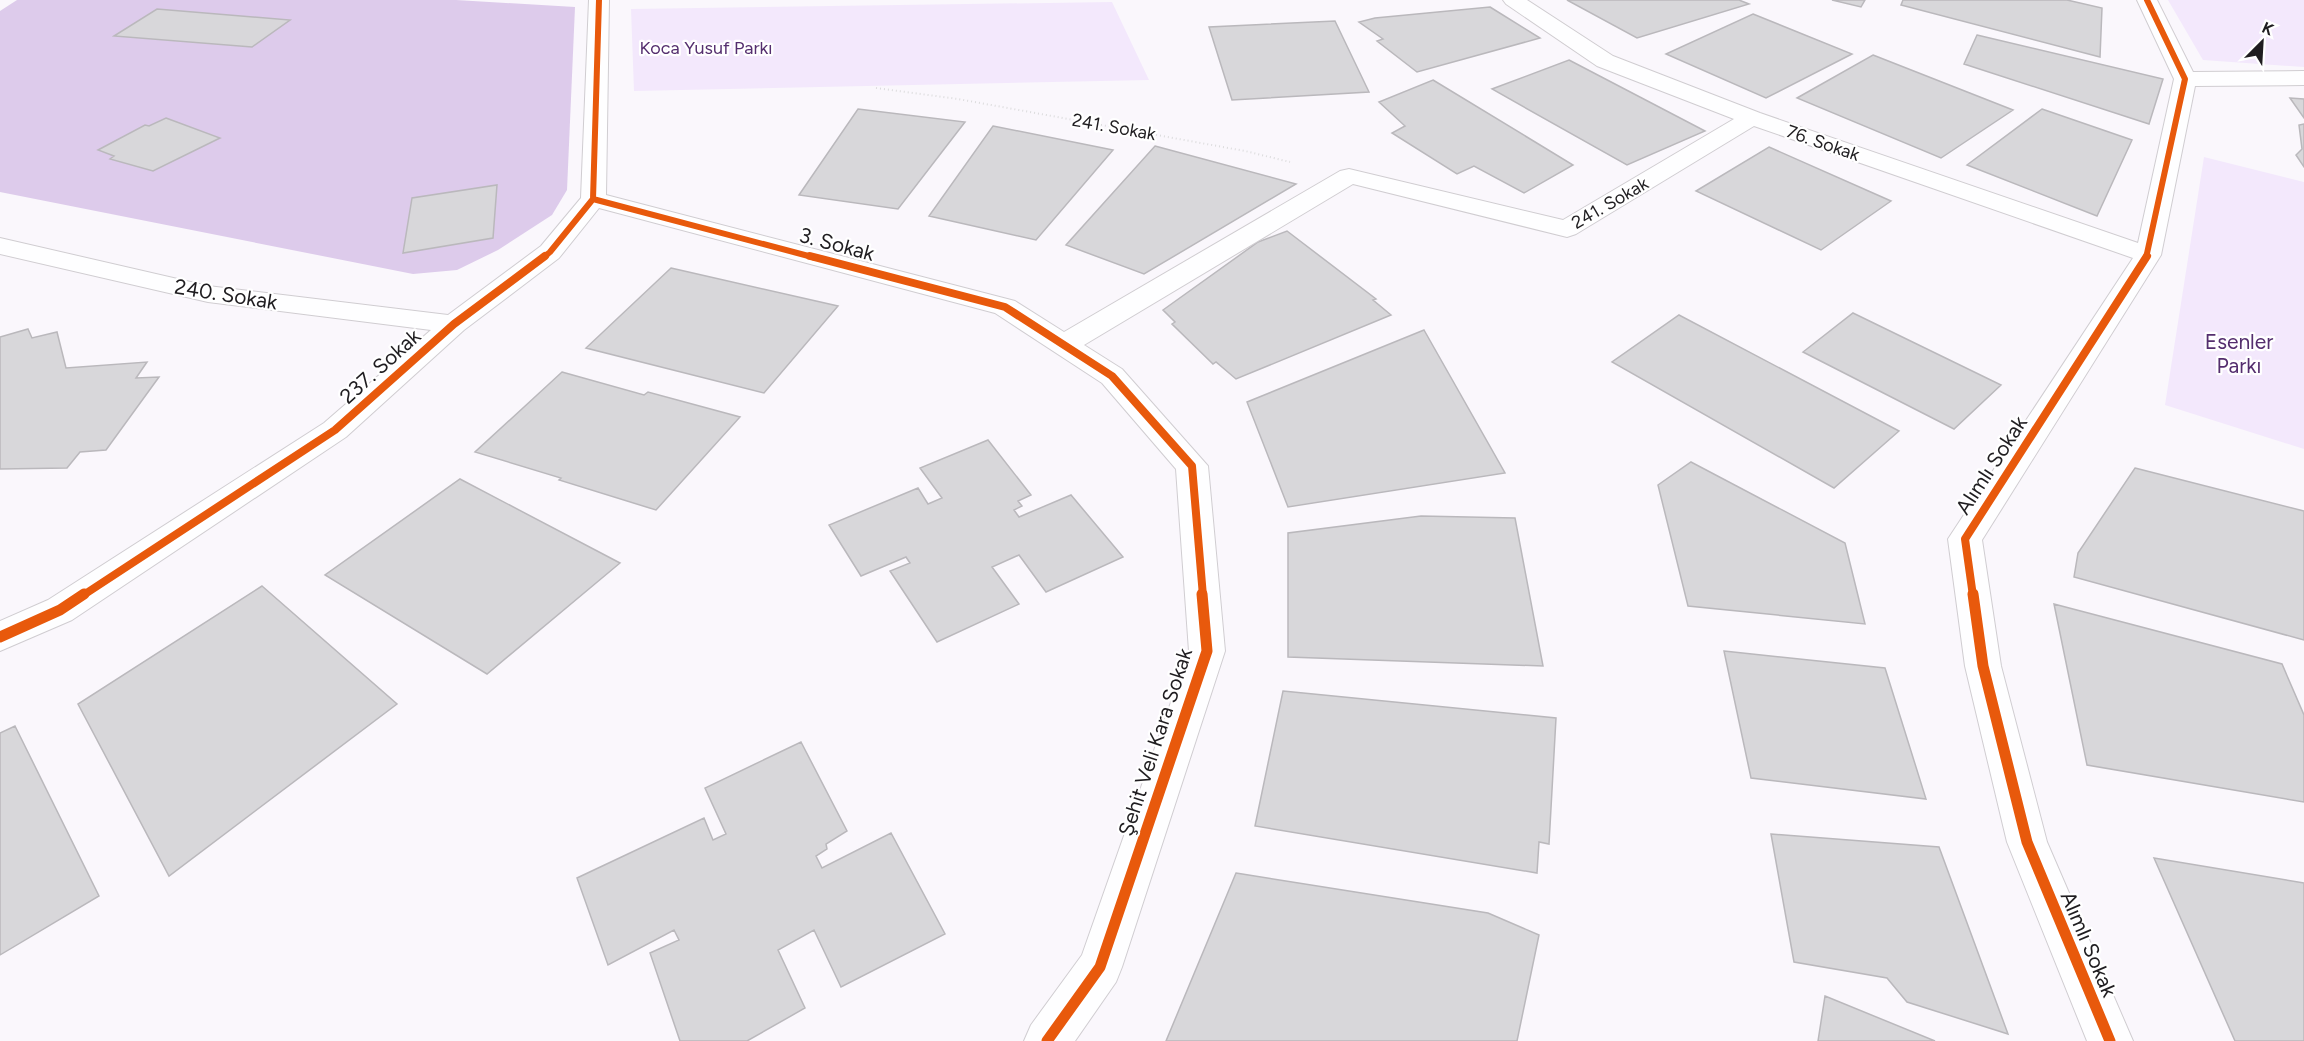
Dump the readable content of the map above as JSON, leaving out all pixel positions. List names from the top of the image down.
{
  "streets": {
    "street": [
      "241. Sokak",
      "76. Sokak",
      "3. Sokak",
      "240. Sokak",
      "237. Sokak",
      "Alımlı Sokak",
      "Şehit Veli Kara Sokak"
    ]
  },
  "crossings": [
    ["241. Sokak", "76. Sokak"],
    ["76. Sokak", "Alımlı Sokak"],
    ["3. Sokak", "237. Sokak"],
    ["3. Sokak", "Şehit Veli Kara Sokak"],
    ["240. Sokak", "237. Sokak"]
  ],
  "parks": ["Koca Yusuf Parkı", "Esenler Parkı"],
  "north": "top right"
}
